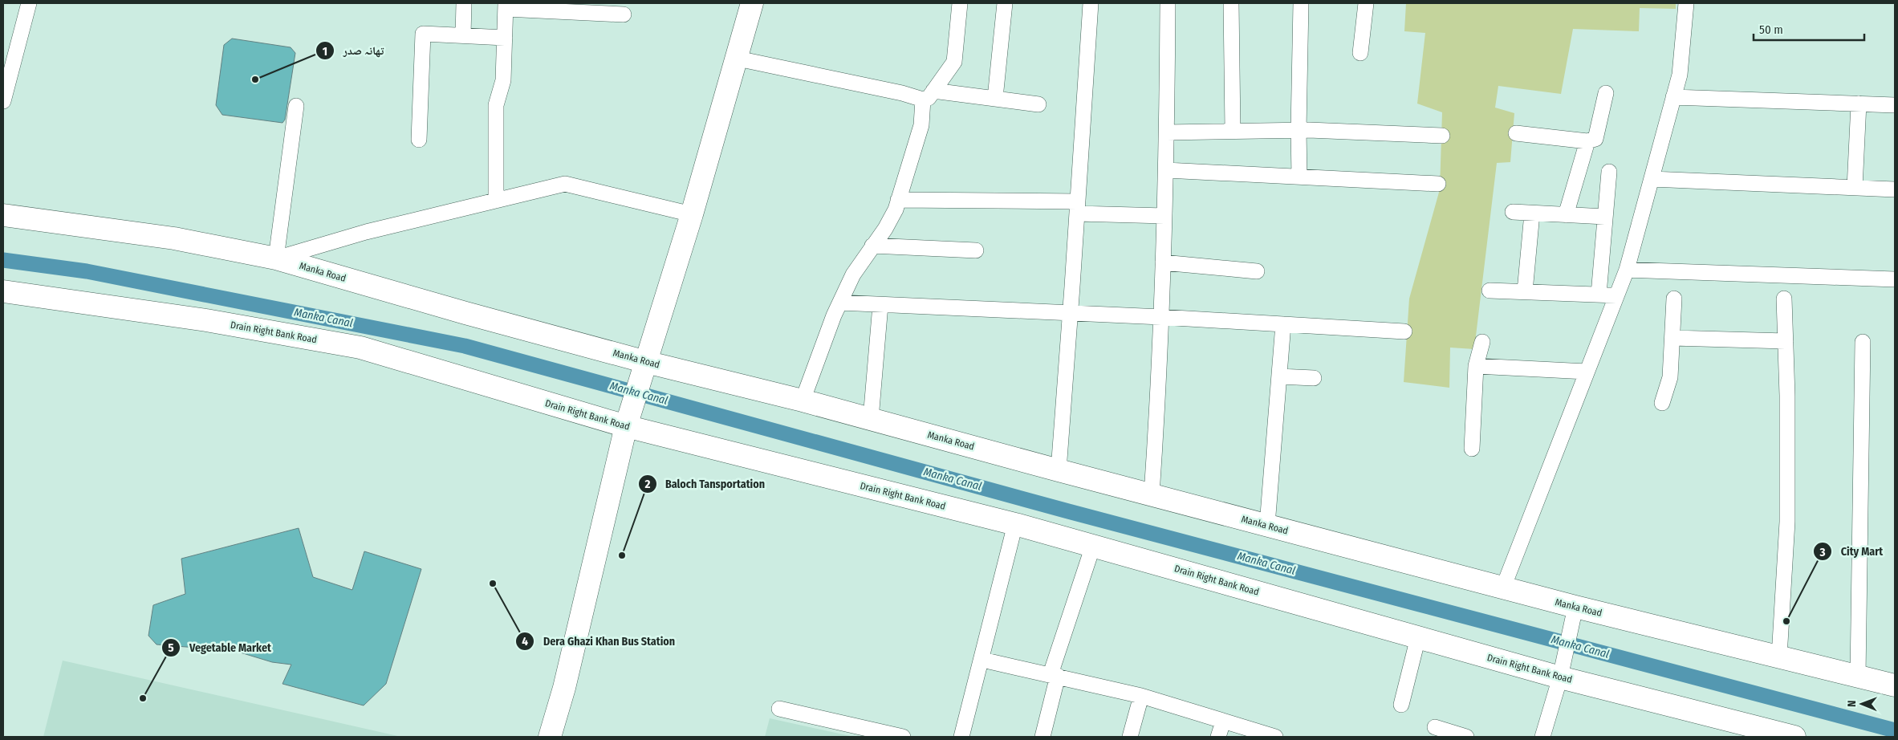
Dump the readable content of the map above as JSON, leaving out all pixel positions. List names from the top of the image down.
{
  "streets": {
    "main road": ["Manka Road", "Drain Right Bank Road"]
  },
  "water": ["Manka Canal"],
  "places": [
    "تھانہ صدر",
    "Baloch Tansportation",
    "Dera Ghazi Khan Bus Station",
    "City Mart",
    "Vegetable Market"
  ],
  "scale_bar": "50 m",
  "north": "left"
}
